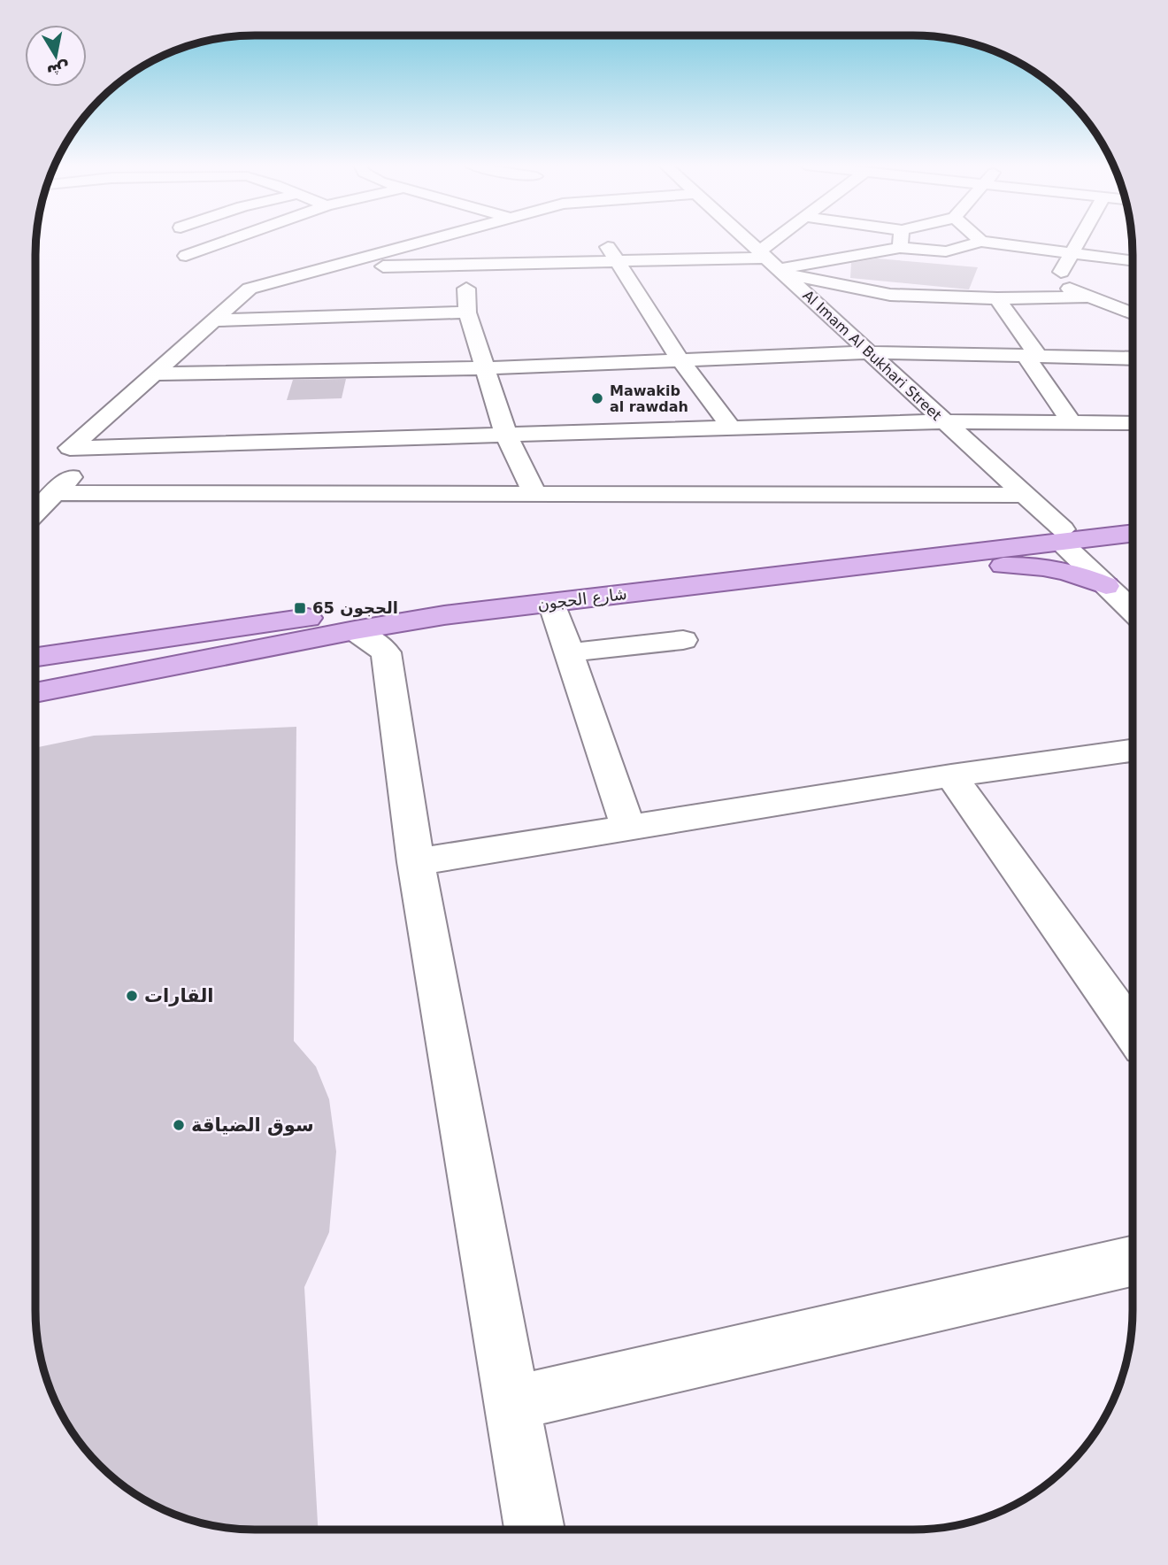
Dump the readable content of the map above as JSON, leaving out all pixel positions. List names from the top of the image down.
{
  "streets": {
    "main road": ["شارع الحجون"],
    "street": ["Al Imam Al Bukhari Street"]
  },
  "crossings": [
    ["Al Imam Al Bukhari Street", "شارع الحجون"]
  ],
  "places": {
    "other": ["Mawakib al rawdah", "القارات", "سوق الضياقة"],
    "transit": ["الحجون 65"]
  },
  "north": "bottom"
}
